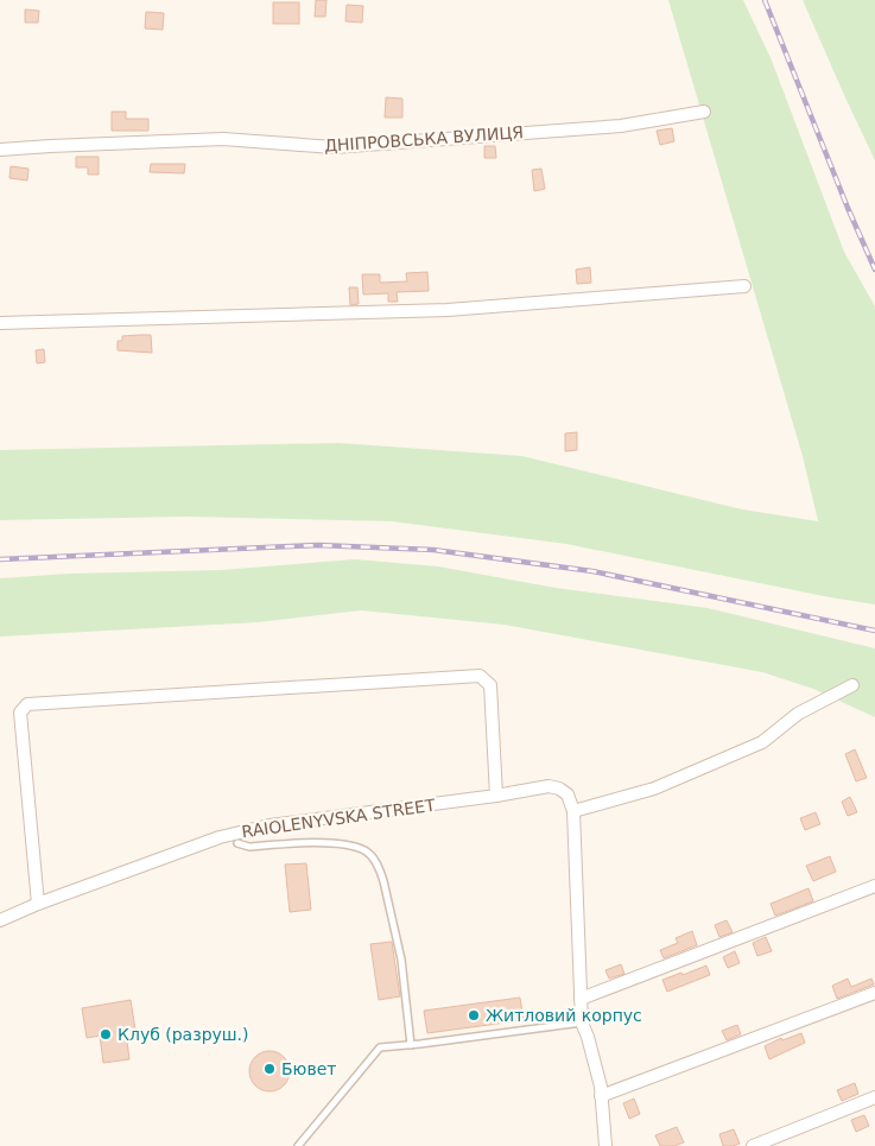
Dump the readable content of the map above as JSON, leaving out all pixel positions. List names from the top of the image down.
{
  "streets": {
    "street": ["ДНІПРОВСЬКА ВУЛИЦЯ", "RAIOLENYVSKA STREET"]
  },
  "places": ["Житловий корпус", "Клуб (разруш.)", "Бювет"]
}
